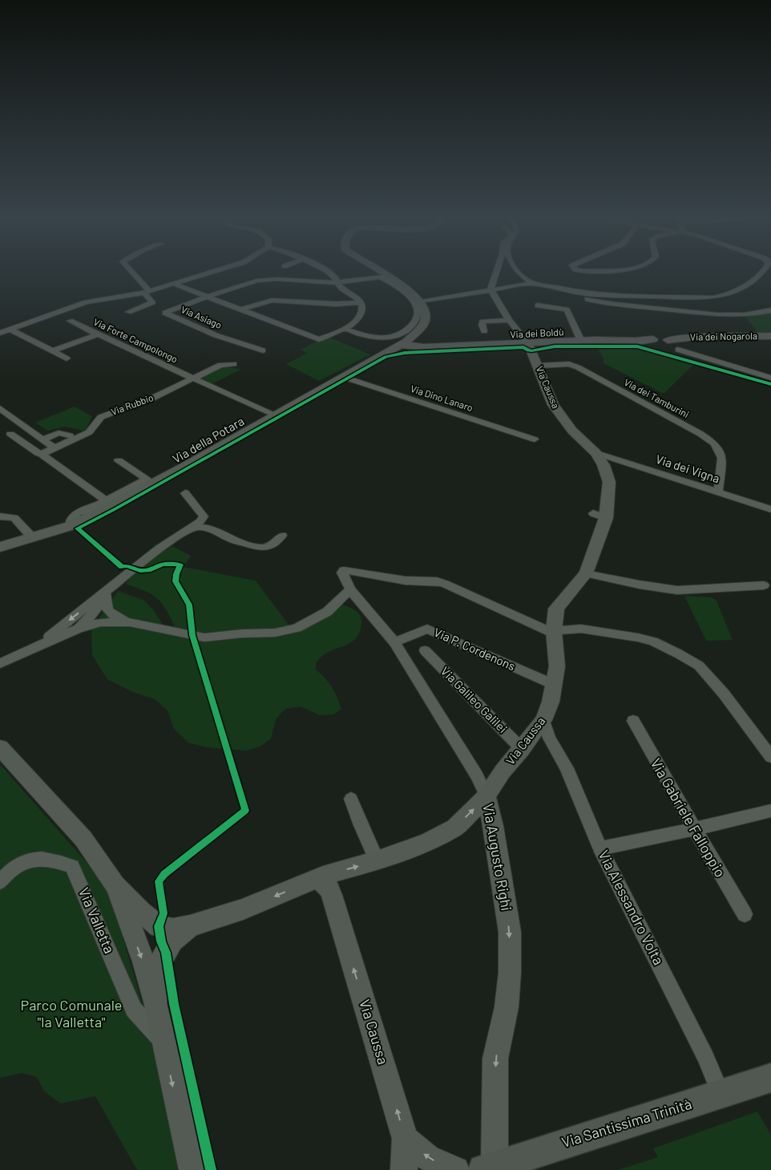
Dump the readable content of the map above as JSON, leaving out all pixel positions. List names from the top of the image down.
{
  "streets": {
    "main road": ["Via Santissima Trinità"],
    "street": [
      "Via Asiago",
      "Via dei Boldù",
      "Via dei Nogarola",
      "Via Forte Campolongo",
      "Via Caussa",
      "Via Dino Lanaro",
      "Via dei Tamburini",
      "Via Rubbio",
      "Via della Potara",
      "Via dei Vigna",
      "Via P. Cordenons",
      "Via Galileo Galilei",
      "Via Gabriele Falloppio",
      "Via Augusto Righi",
      "Via Alessandro Volta",
      "Via Valletta"
    ]
  },
  "crossings": [
    ["Via dei Boldù", "Via dei Nogarola"],
    ["Via dei Boldù", "Via Caussa"],
    ["Via dei Boldù", "Via della Potara"],
    ["Via Forte Campolongo", "Via Rubbio"],
    ["Via Forte Campolongo", "Via della Potara"],
    ["Via Caussa", "Via dei Tamburini"],
    ["Via Caussa", "Via dei Vigna"],
    ["Via Caussa", "Via P. Cordenons"],
    ["Via Caussa", "Via Galileo Galilei"],
    ["Via Caussa", "Via Augusto Righi"],
    ["Via Caussa", "Via Alessandro Volta"],
    ["Via Dino Lanaro", "Via della Potara"],
    ["Via dei Tamburini", "Via dei Vigna"],
    ["Via P. Cordenons", "Via Augusto Righi"],
    ["Via Augusto Righi", "Via Santissima Trinità"],
    ["Via Alessandro Volta", "Via Santissima Trinità"]
  ],
  "one_way": ["Via Augusto Righi"],
  "parks": ["Parco Comunale \"la Valletta\""]
}
